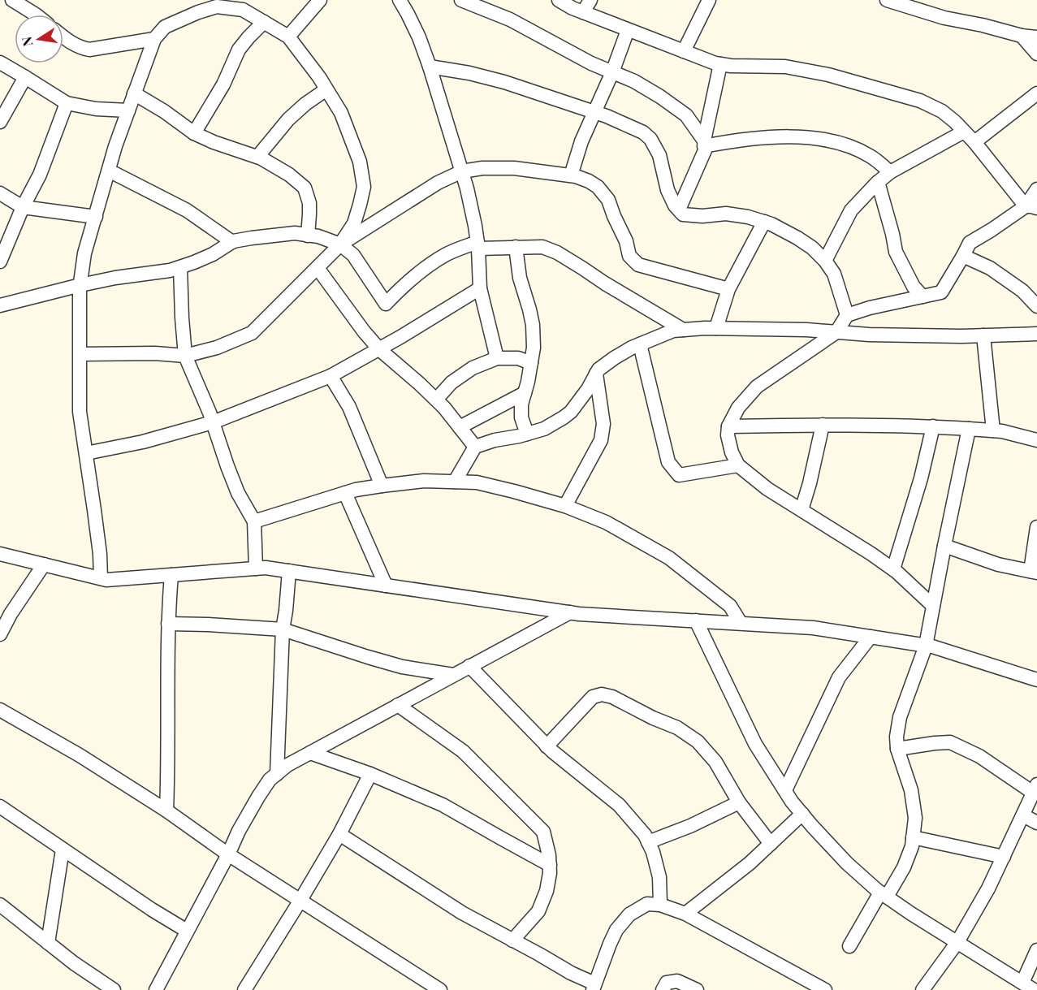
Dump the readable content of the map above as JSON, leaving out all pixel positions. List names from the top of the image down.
{
  "north": "left"
}
